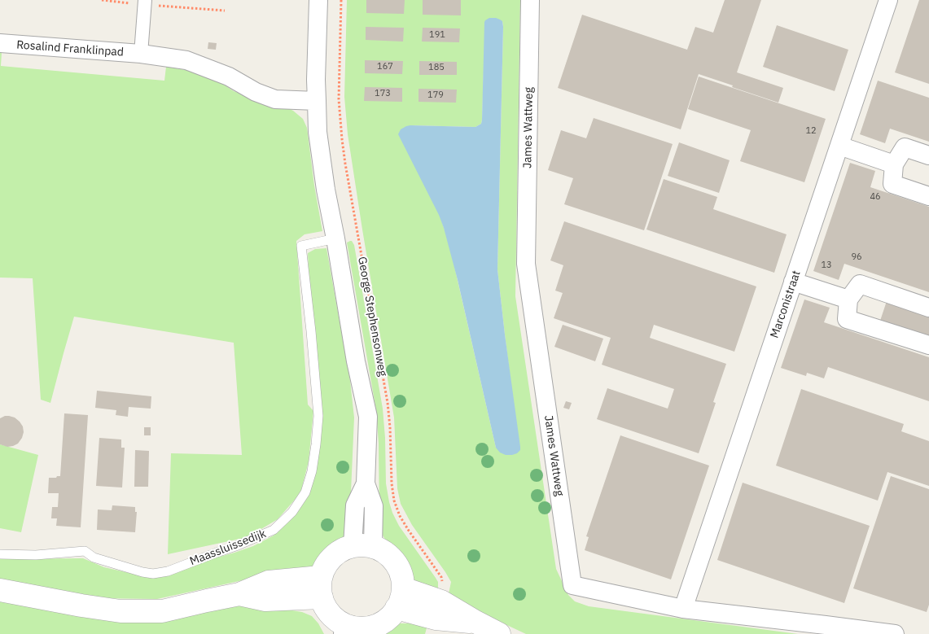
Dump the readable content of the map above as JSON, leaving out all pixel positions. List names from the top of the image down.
{
  "streets": {
    "street": [
      "Rosalind Franklinpad",
      "James Wattweg",
      "Marconistraat",
      "George Stephensonweg"
    ],
    "lane": ["Maassluissedijk"]
  },
  "crossings": [
    ["Rosalind Franklinpad", "George Stephensonweg"],
    ["James Wattweg", "Marconistraat"],
    ["George Stephensonweg", "Maassluissedijk"]
  ],
  "house_numbers": [
    "191",
    "167",
    "185",
    "173",
    "179",
    "12",
    "46",
    "96",
    "13"
  ]
}
